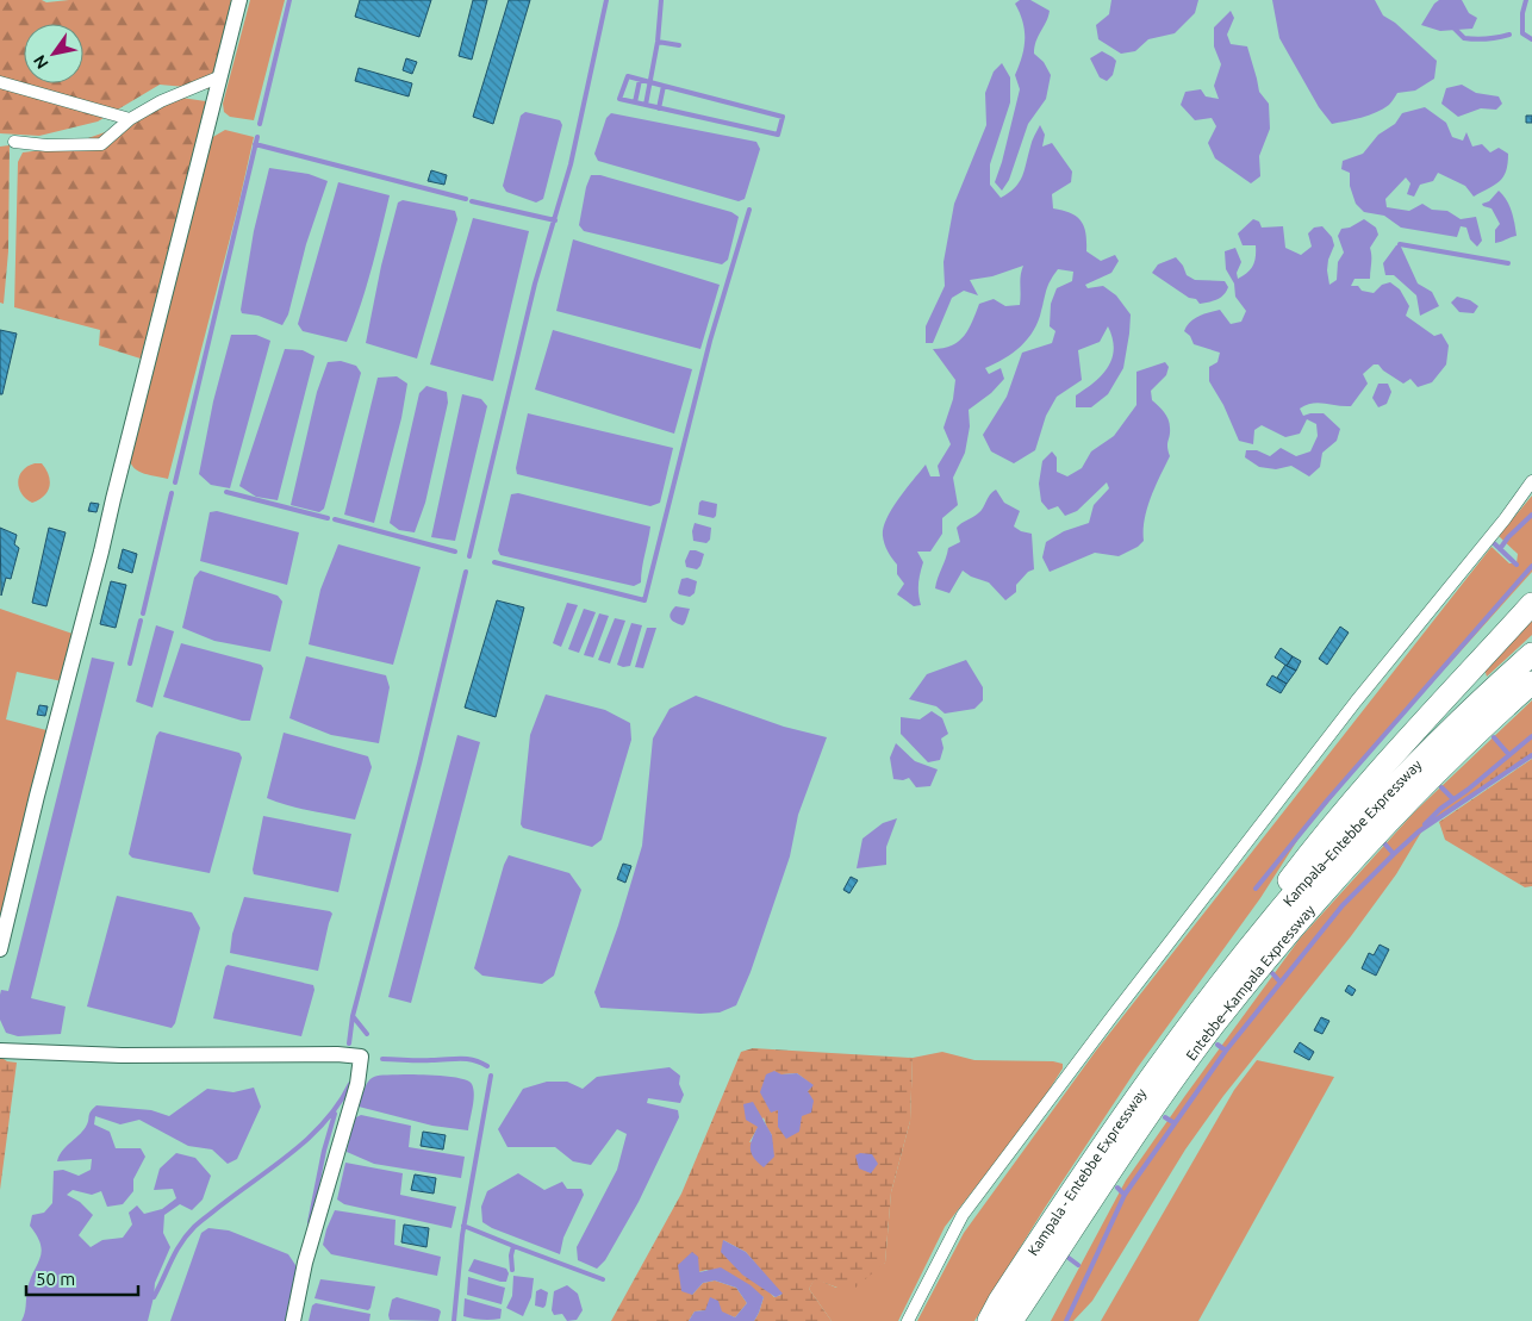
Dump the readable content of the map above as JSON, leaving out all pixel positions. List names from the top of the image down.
{
  "streets": {
    "highway": ["Kampala–Entebbe Expressway", "Entebbe–Kampala Expressway", "Kampala - Entebbe Expressway"]
  },
  "crossings": [
    ["Kampala–Entebbe Expressway", "Kampala - Entebbe Expressway"]
  ],
  "scale_bar": "50 m",
  "north": "bottom left"
}
